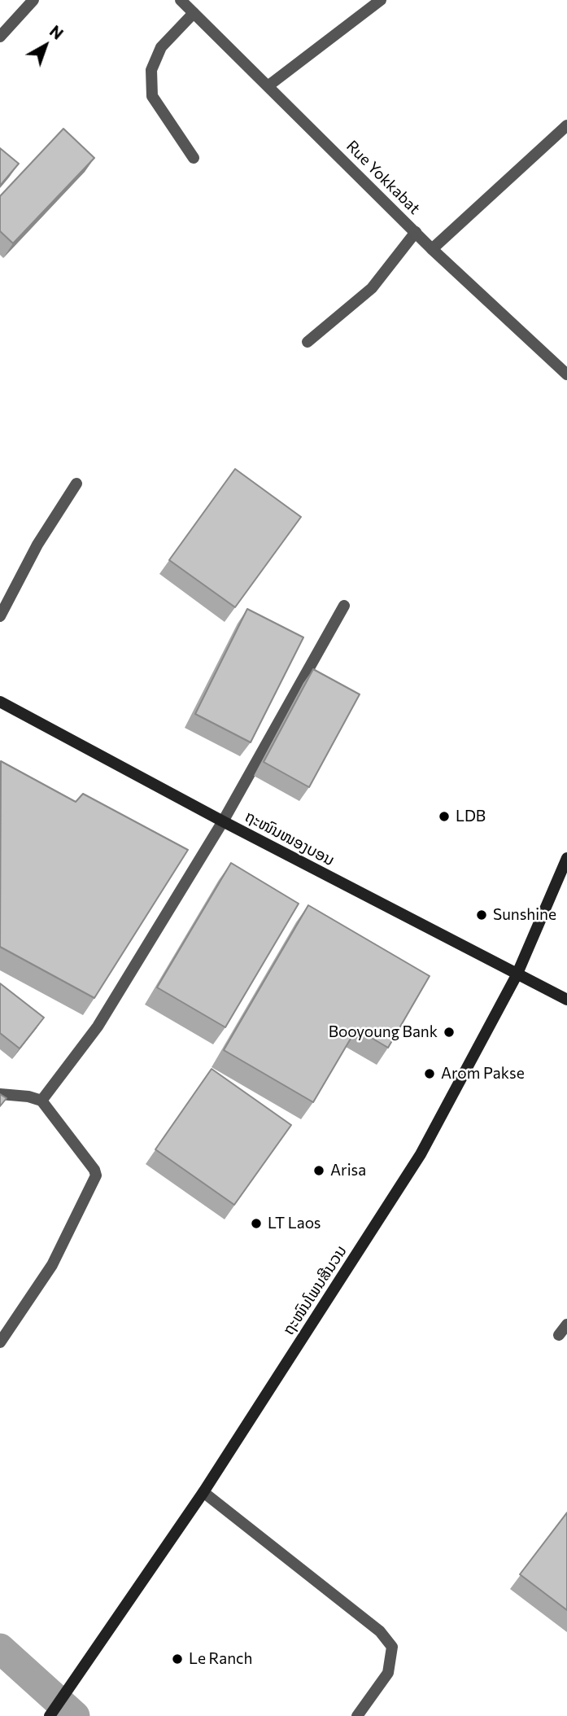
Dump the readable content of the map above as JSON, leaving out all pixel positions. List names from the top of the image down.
{
  "streets": {
    "street": ["Rue Yokkabat", "ຖະໜົນໜອງບອນ", "ຖະໜົນໂພນສີນວນ"]
  },
  "crossings": [
    ["ຖະໜົນໜອງບອນ", "ຖະໜົນໂພນສີນວນ"]
  ],
  "places": [
    "LDB",
    "Sunshine",
    "Booyoung Bank",
    "Arom Pakse",
    "Arisa",
    "LT Laos",
    "Le Ranch"
  ],
  "north": "top right"
}
